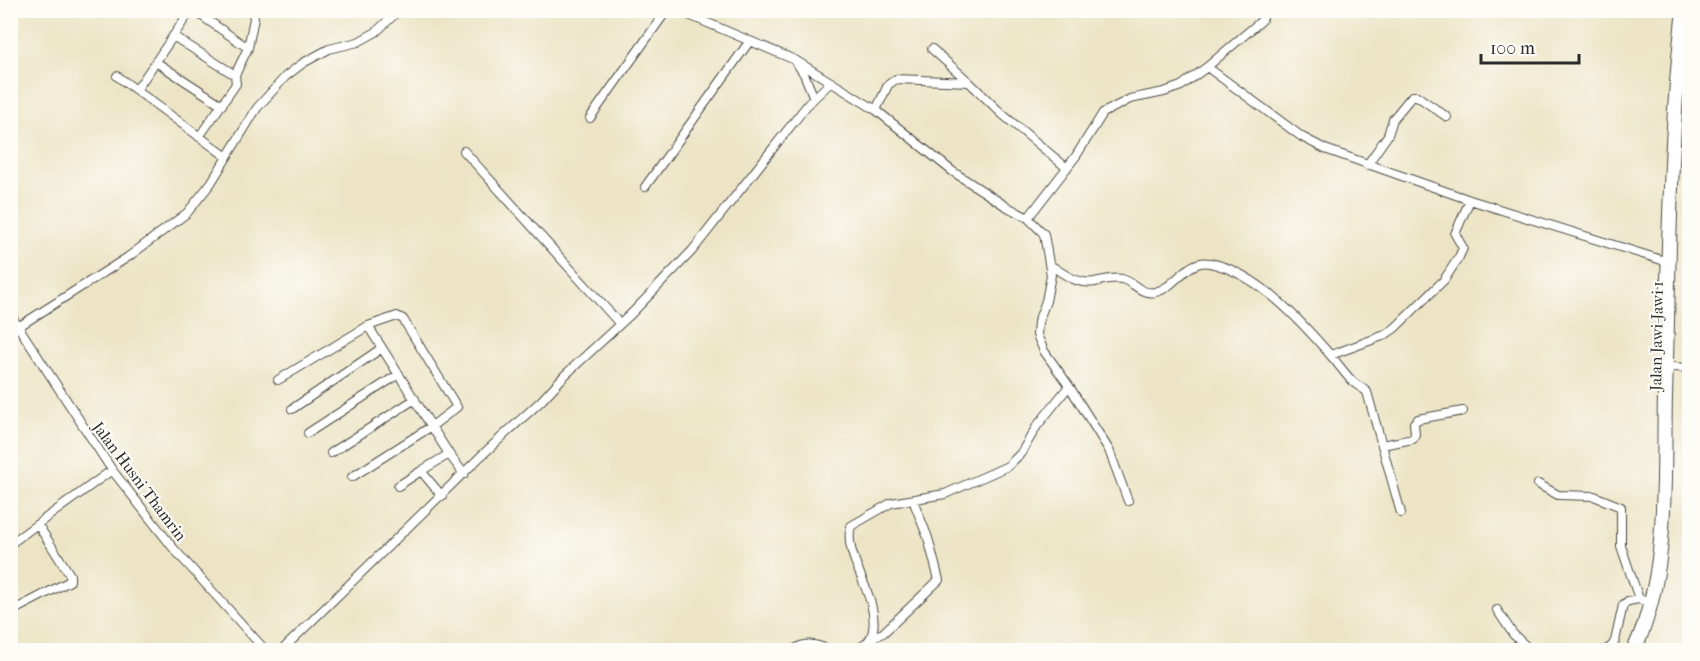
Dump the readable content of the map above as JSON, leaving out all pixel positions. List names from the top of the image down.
{
  "streets": {
    "highway": ["Jalan Jawi-Jawi 1"],
    "street": ["Jalan Husni Thamrin"]
  },
  "scale_bar": "100 m"
}
